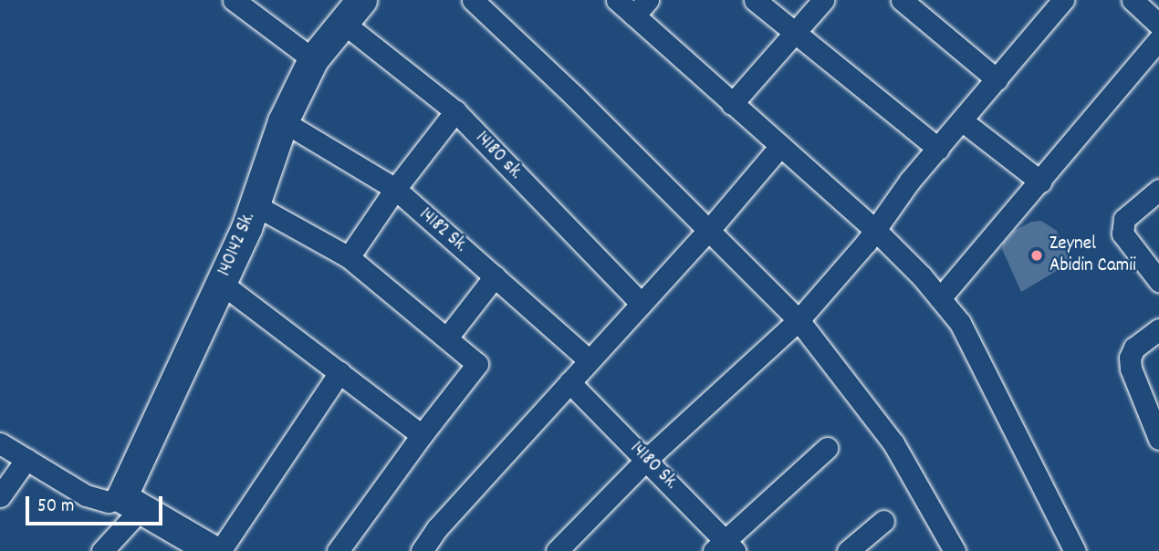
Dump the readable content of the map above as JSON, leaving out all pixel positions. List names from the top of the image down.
{
  "streets": {
    "main road": ["140142 Sk."],
    "street": ["14180 sk.", "14182 Sk.", "14180 Sk."]
  },
  "crossings": [
    ["14180 sk.", "140142 Sk."],
    ["14182 Sk.", "140142 Sk."]
  ],
  "places": ["Zeynel Abidin Camii"],
  "scale_bar": "50 m"
}
